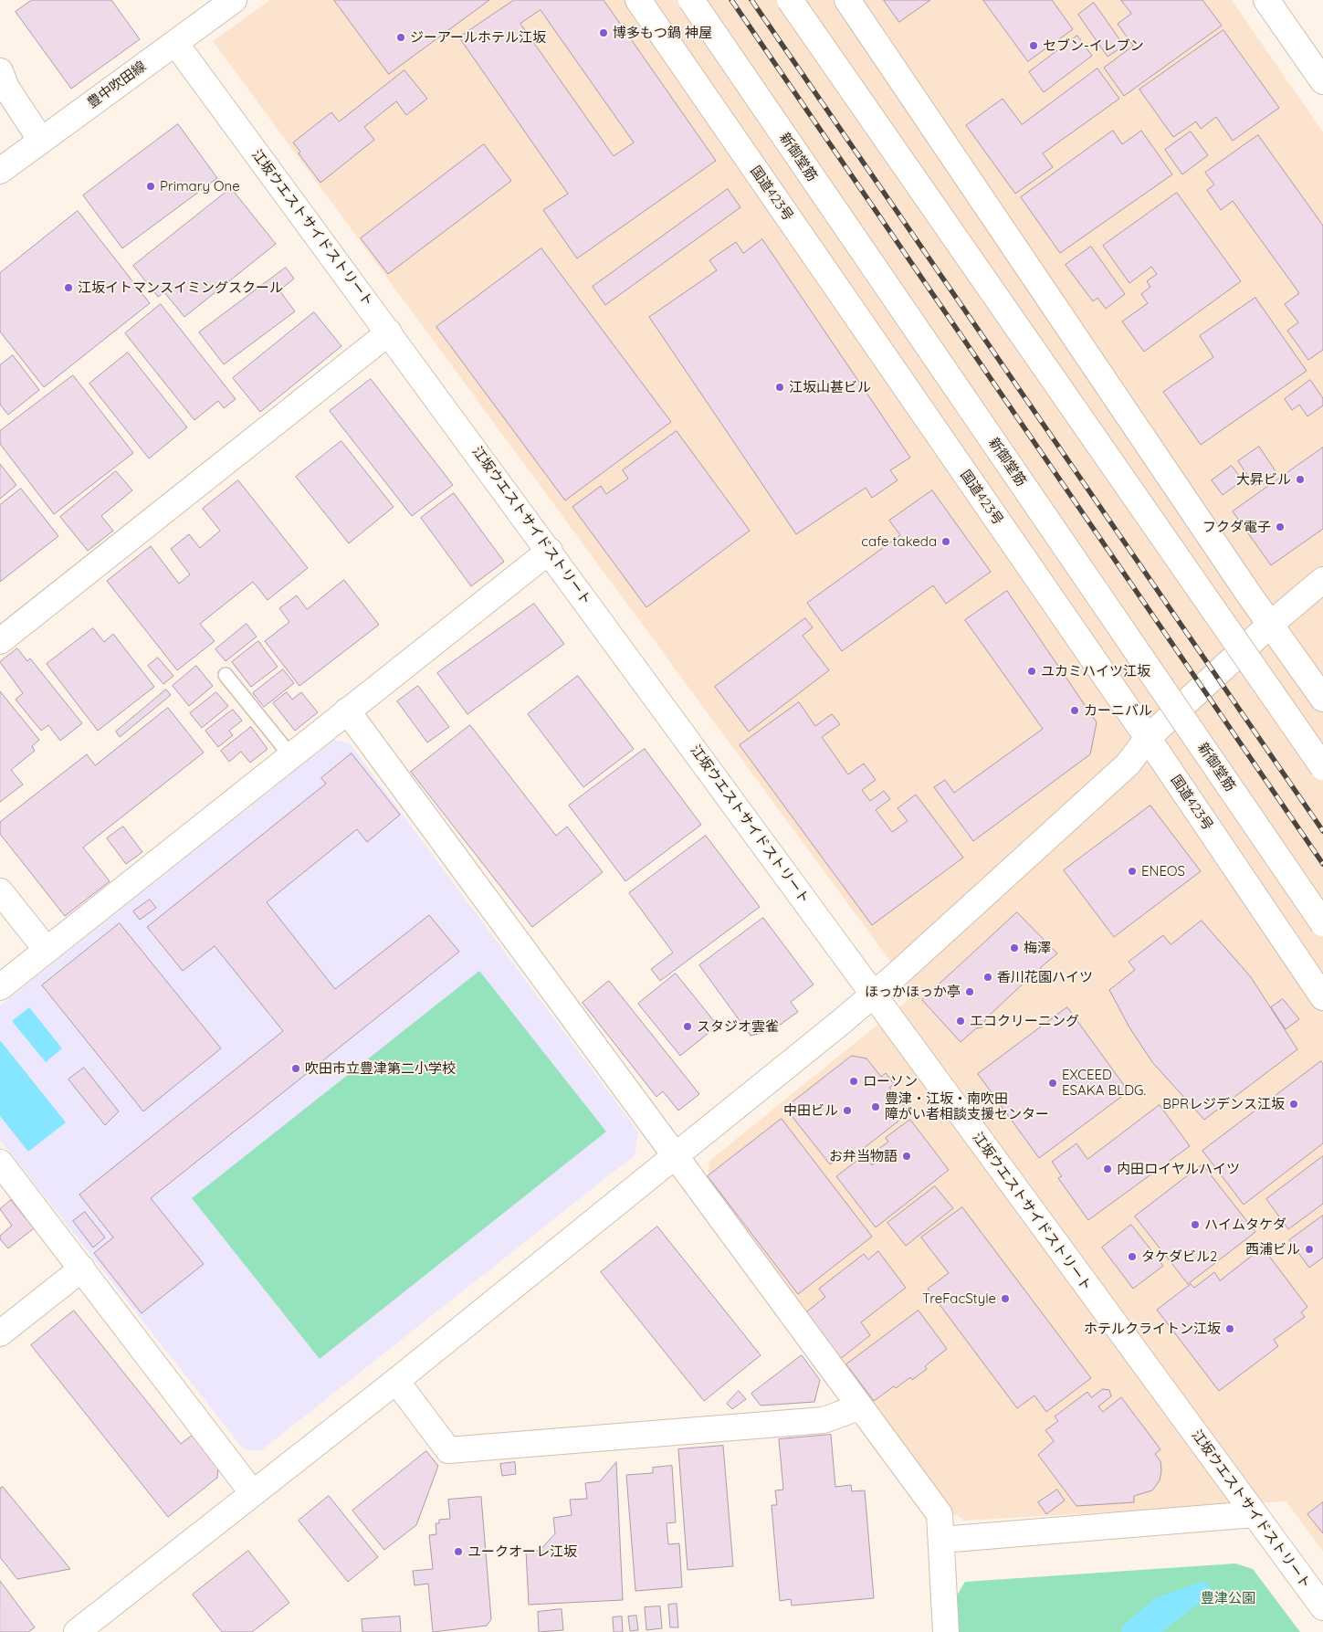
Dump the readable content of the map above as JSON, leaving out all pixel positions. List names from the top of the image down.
{
  "streets": {
    "main road": [
      "豊中吹田線",
      "新御堂筋",
      "国道423号",
      "江坂ウエストサイドストリート"
    ]
  },
  "crossings": [
    ["豊中吹田線", "江坂ウエストサイドストリート"]
  ],
  "parks": ["豊津公園"],
  "places": [
    "博多もつ鍋 神屋",
    "ジーアールホテル江坂",
    "セブン-イレブン",
    "Primary One",
    "江坂イトマンスイミングスクール",
    "江坂山甚ビル",
    "大昇ビル",
    "フクダ電子",
    "cafe takeda",
    "ユカミハイツ江坂",
    "カーニバル",
    "ENEOS",
    "梅澤",
    "香川花園ハイツ",
    "ほっかほっか亭",
    "エコクリーニング",
    "スタジオ雲雀",
    "吹田市立豊津第二小学校",
    "ローソン",
    "EXCEED ESAKA BLDG.",
    "BPRレジデンス江坂",
    "豊津・江坂・南吹田 障がい者相談支援センター",
    "中田ビル",
    "お弁当物語",
    "内田ロイヤルハイツ",
    "ハイムタケダ",
    "西浦ビル",
    "タケダビル2",
    "TreFacStyle",
    "ホテルクライトン江坂",
    "ユークオーレ江坂"
  ]
}
